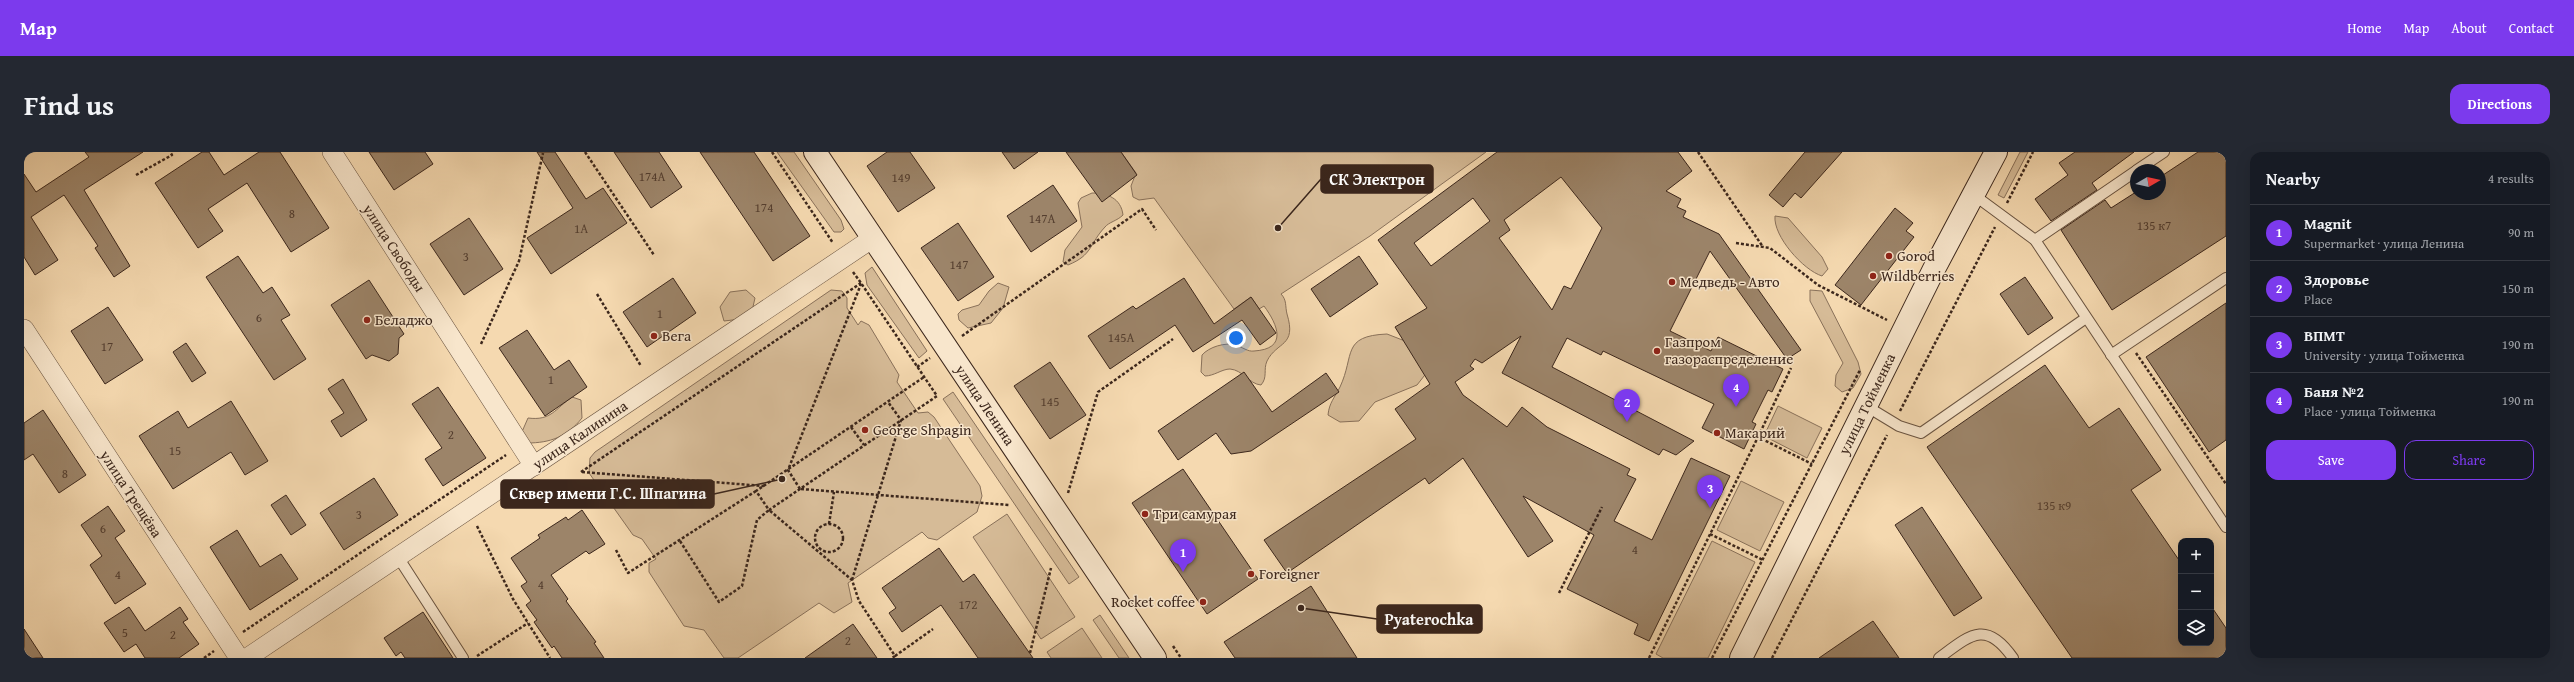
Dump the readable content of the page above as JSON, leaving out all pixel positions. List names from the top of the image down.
{
  "streets": {
    "street": [
      "улица Свободы",
      "улица Тойменка",
      "улица Ленина",
      "улица Калинина",
      "улица Трещёва"
    ]
  },
  "crossings": [
    ["улица Свободы", "улица Калинина"],
    ["улица Ленина", "улица Калинина"]
  ],
  "places": [
    "СК Электрон",
    "Gorod",
    "Wildberries",
    "Медведь - Авто",
    "Беладжо",
    "Вега",
    "Газпром газораспределение",
    "George Shpagin",
    "Макарий",
    "Сквер имени Г.С. Шпагина",
    "Три самурая",
    "Foreigner",
    "Rocket coffee",
    "Pyaterochka"
  ],
  "house_numbers": [
    "174А",
    "149",
    "174",
    "8",
    "147А",
    "135 к7",
    "1А",
    "3",
    "147",
    "1",
    "6",
    "145А",
    "17",
    "1",
    "145",
    "2",
    "15",
    "8",
    "135 к9",
    "3",
    "6",
    "4",
    "4",
    "4",
    "172",
    "5",
    "2",
    "2"
  ],
  "north": "right",
  "page": {
    "header": "Map",
    "nav": [
      "Home",
      "Map",
      "About",
      "Contact"
    ],
    "title": "Find us",
    "buttons": [
      "Directions",
      ["Save", "Share"]
    ],
    "heading": ["Nearby", "4 results"],
    "list": [
      {
        "mark": "1",
        "name": "Magnit",
        "note": "Supermarket · улица Ленина",
        "value": "90 m"
      },
      {
        "mark": "2",
        "name": "Здоровье",
        "note": "Place",
        "value": "150 m"
      },
      {
        "mark": "3",
        "name": "ВПМТ",
        "note": "University · улица Тойменка",
        "value": "190 m"
      },
      {
        "mark": "4",
        "name": "Баня №2",
        "note": "Place · улица Тойменка",
        "value": "190 m"
      }
    ],
    "pins": [
      "4",
      "2",
      "3",
      "1"
    ],
    "map_buttons": ["+", "−"]
  }
}
